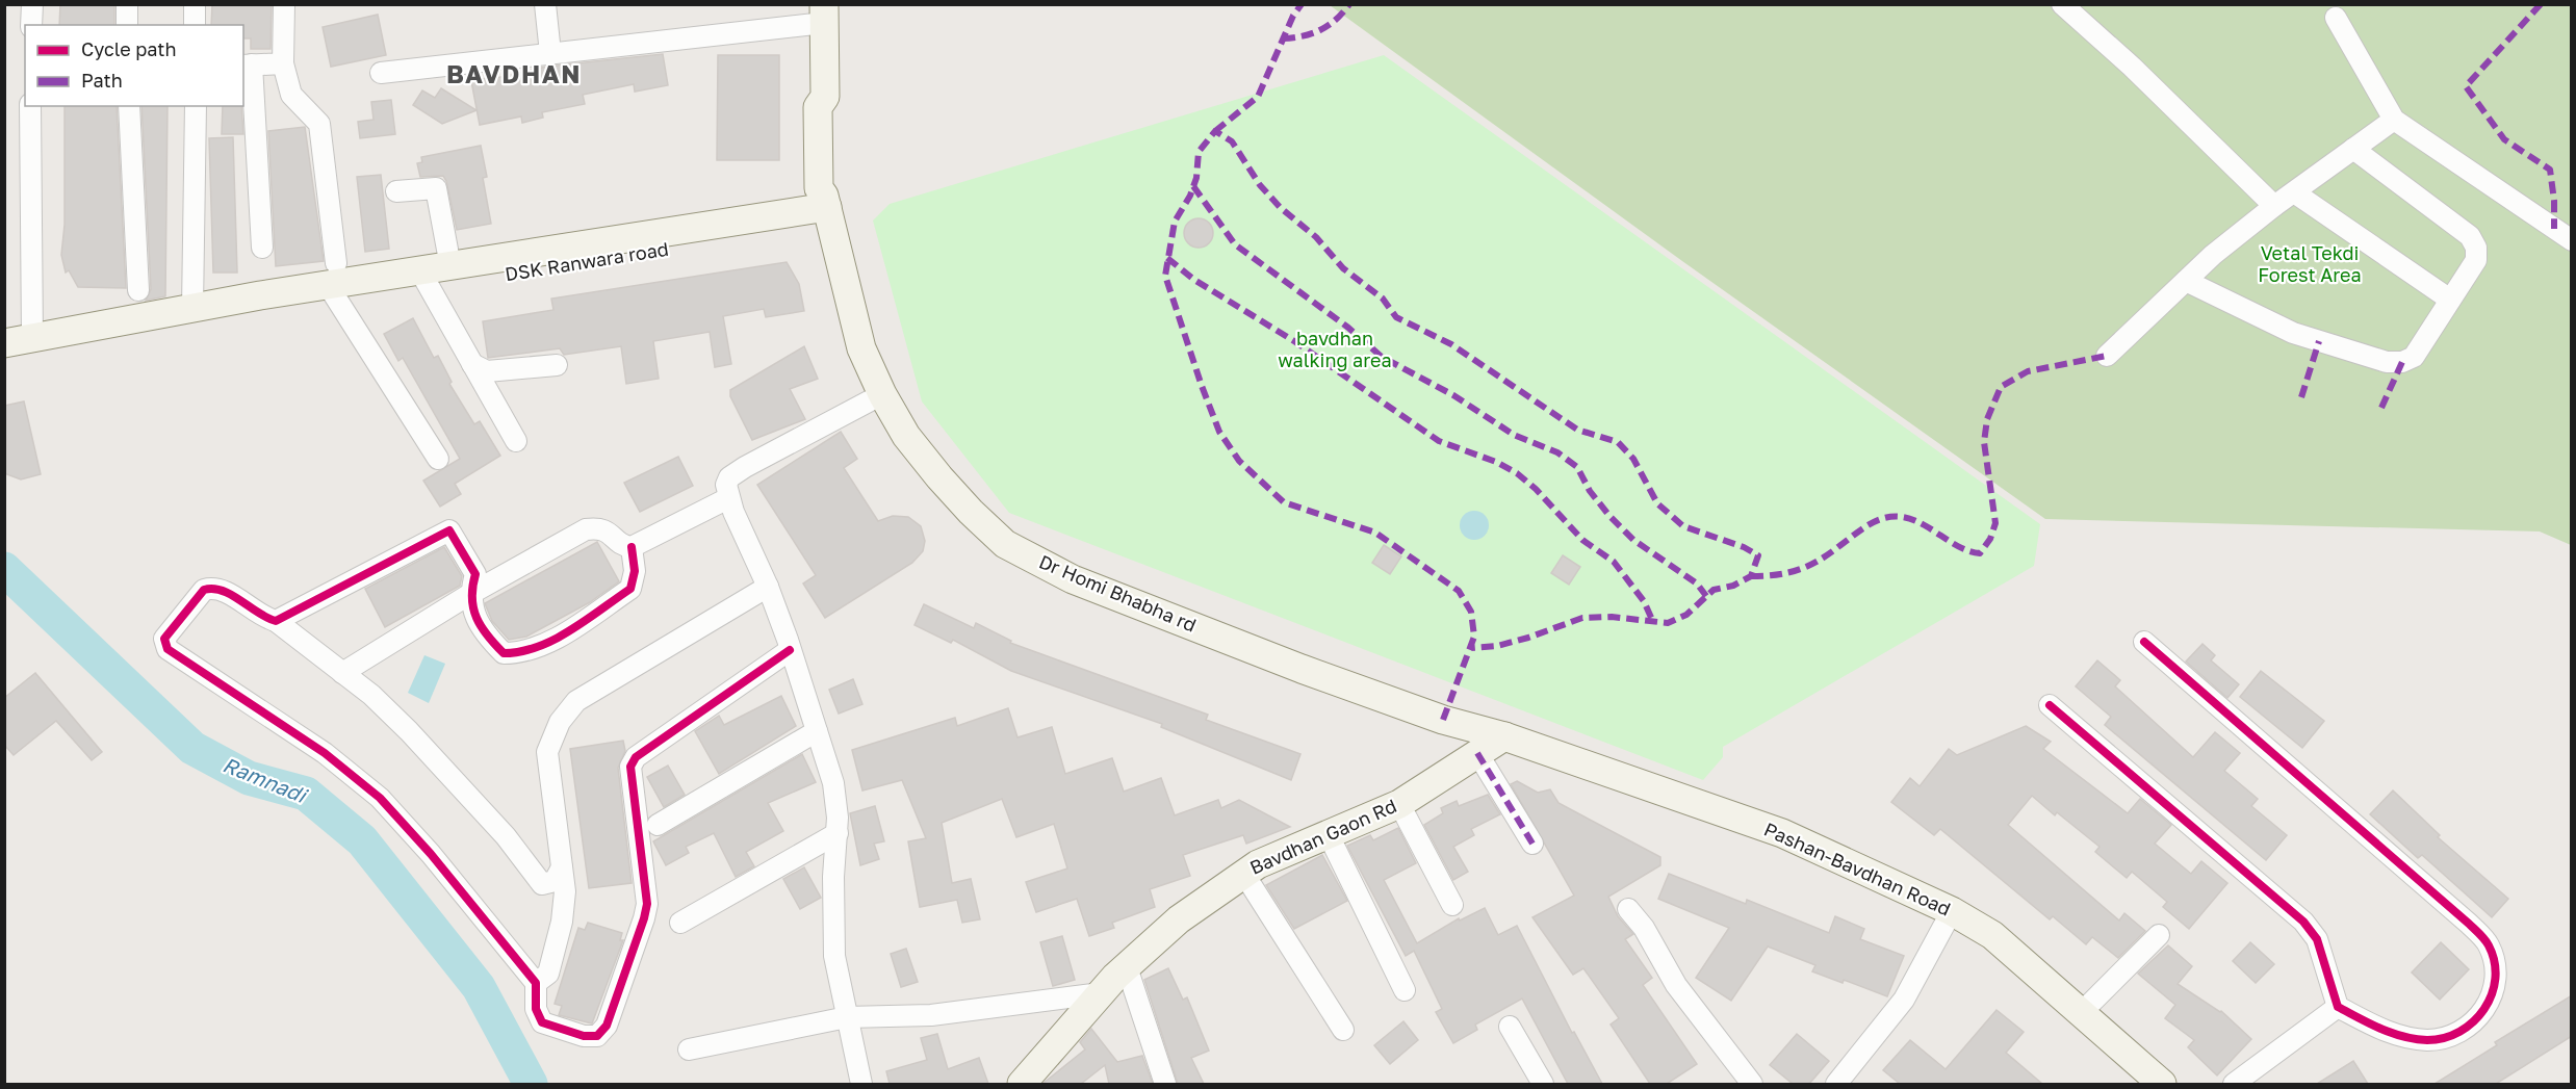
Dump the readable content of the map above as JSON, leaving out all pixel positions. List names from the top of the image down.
{
  "streets": {
    "main road": [
      "DSK Ranwara road",
      "Dr Homi Bhabha rd",
      "Bavdhan Gaon Rd",
      "Pashan-Bavdhan Road"
    ]
  },
  "crossings": [
    ["DSK Ranwara road", "Dr Homi Bhabha rd"],
    ["Dr Homi Bhabha rd", "Bavdhan Gaon Rd"],
    ["Dr Homi Bhabha rd", "Pashan-Bavdhan Road"],
    ["Bavdhan Gaon Rd", "Pashan-Bavdhan Road"]
  ],
  "districts": ["BAVDHAN"],
  "water": ["Ramnadi"],
  "parks": ["Vetal Tekdi Forest Area", "bavdhan walking area"],
  "legend": ["Cycle path", "Path"]
}
